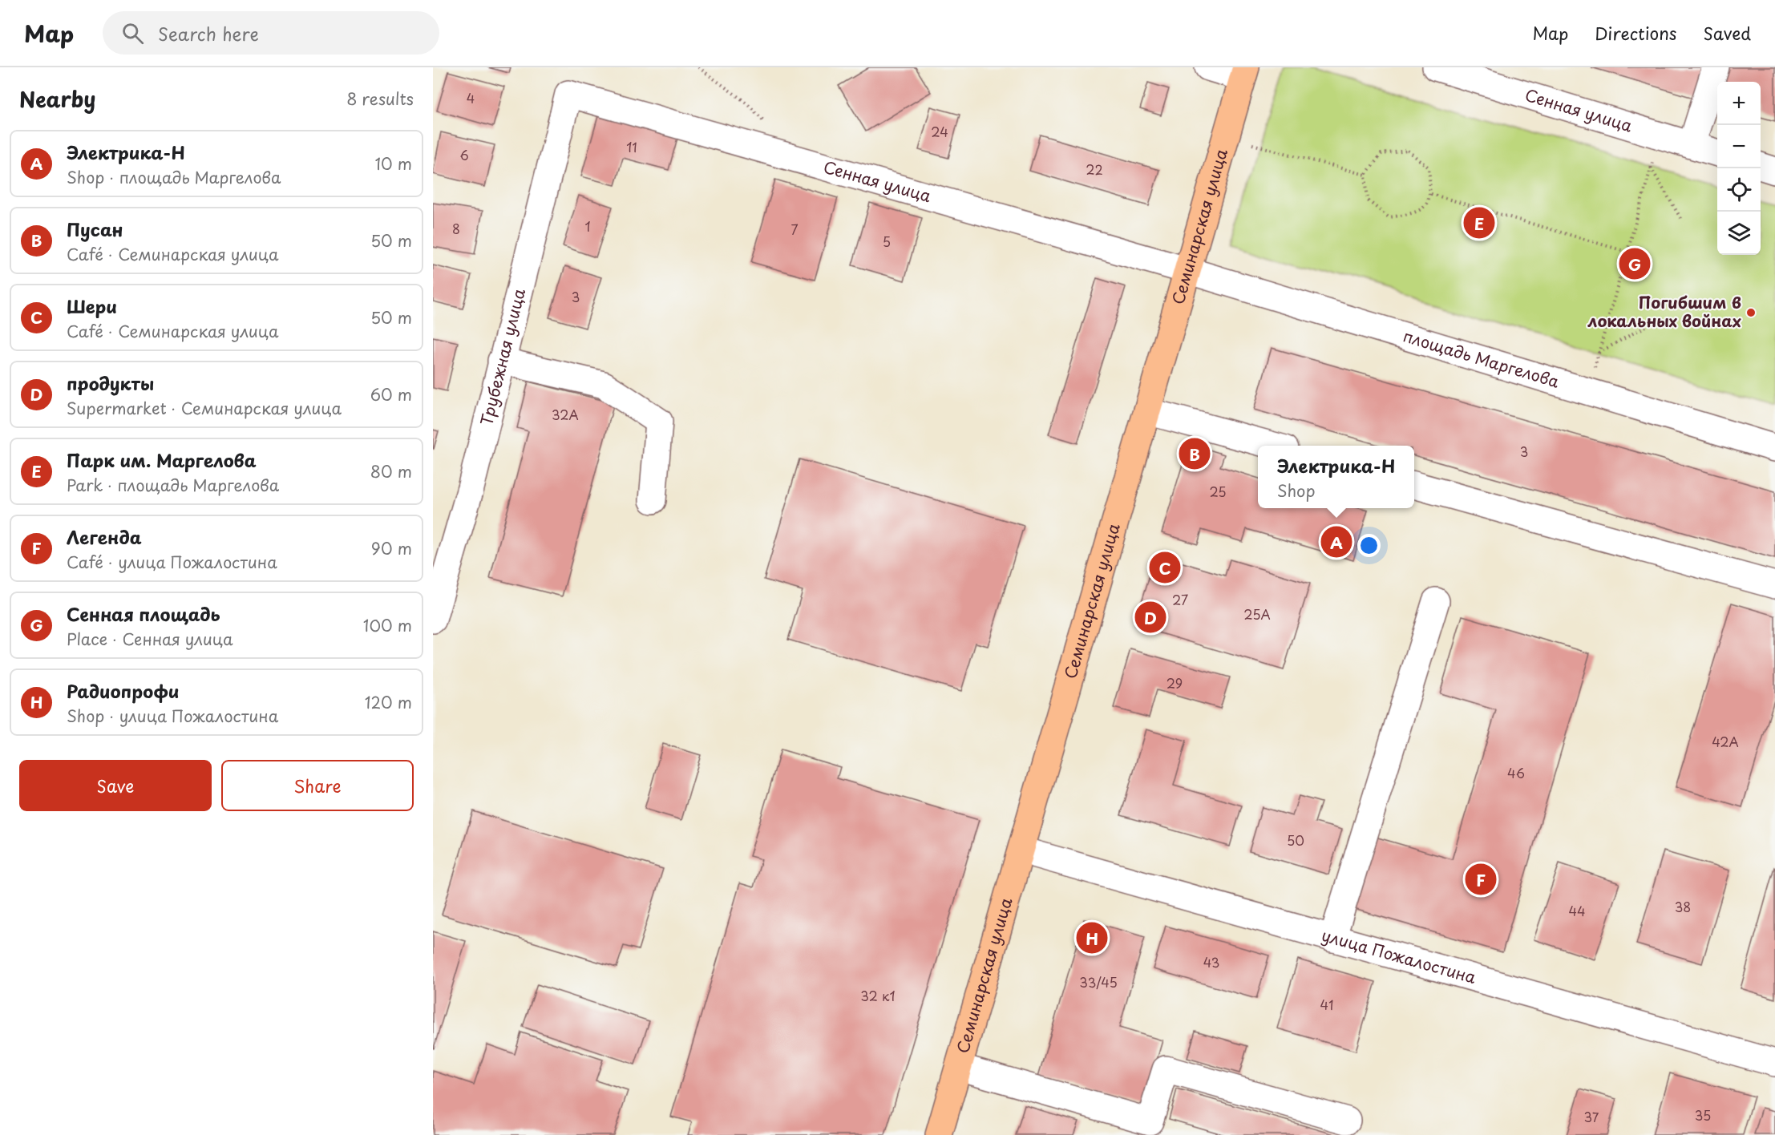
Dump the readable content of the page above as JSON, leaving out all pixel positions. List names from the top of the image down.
{
  "streets": {
    "main road": ["Семинарская улица"],
    "street": [
      "Сенная улица",
      "Трубежная улица",
      "площадь Маргелова",
      "улица Пожалостина"
    ]
  },
  "crossings": [
    ["Сенная улица", "Семинарская улица"],
    ["Сенная улица", "Трубежная улица"],
    ["Сенная улица", "площадь Маргелова"],
    ["Семинарская улица", "площадь Маргелова"],
    ["Семинарская улица", "улица Пожалостина"]
  ],
  "places": ["Погибшим в локальных войнах"],
  "house_numbers": [
    "4",
    "24",
    "11",
    "6",
    "22",
    "1",
    "8",
    "7",
    "5",
    "3",
    "32А",
    "3",
    "25",
    "27",
    "25А",
    "29",
    "42А",
    "46",
    "50",
    "38",
    "44",
    "43",
    "33/45",
    "32 к1",
    "41",
    "35",
    "37"
  ],
  "page": {
    "header": "Map",
    "search": "Search here",
    "nav": ["Map", "Directions", "Saved"],
    "heading": ["Nearby", "8 results"],
    "map_buttons": ["+", "−"],
    "list": [
      {
        "mark": "A",
        "name": "Электрика-Н",
        "note": "Shop · площадь Маргелова",
        "value": "10 m"
      },
      {
        "mark": "B",
        "name": "Пусан",
        "note": "Café · Семинарская улица",
        "value": "50 m"
      },
      {
        "mark": "C",
        "name": "Шери",
        "note": "Café · Семинарская улица",
        "value": "50 m"
      },
      {
        "mark": "D",
        "name": "продукты",
        "note": "Supermarket · Семинарская улица",
        "value": "60 m"
      },
      {
        "mark": "E",
        "name": "Парк им. Маргелова",
        "note": "Park · площадь Маргелова",
        "value": "80 m"
      },
      {
        "mark": "F",
        "name": "Легенда",
        "note": "Café · улица Пожалостина",
        "value": "90 m"
      },
      {
        "mark": "G",
        "name": "Сенная площадь",
        "note": "Place · Сенная улица",
        "value": "100 m"
      },
      {
        "mark": "H",
        "name": "Радиопрофи",
        "note": "Shop · улица Пожалостина",
        "value": "120 m"
      }
    ],
    "pins": [
      "E",
      "G",
      "B",
      "A",
      "C",
      "D",
      "F",
      "H"
    ],
    "popup": ["Электрика-Н", "Shop"],
    "buttons": ["Save", "Share"]
  }
}
